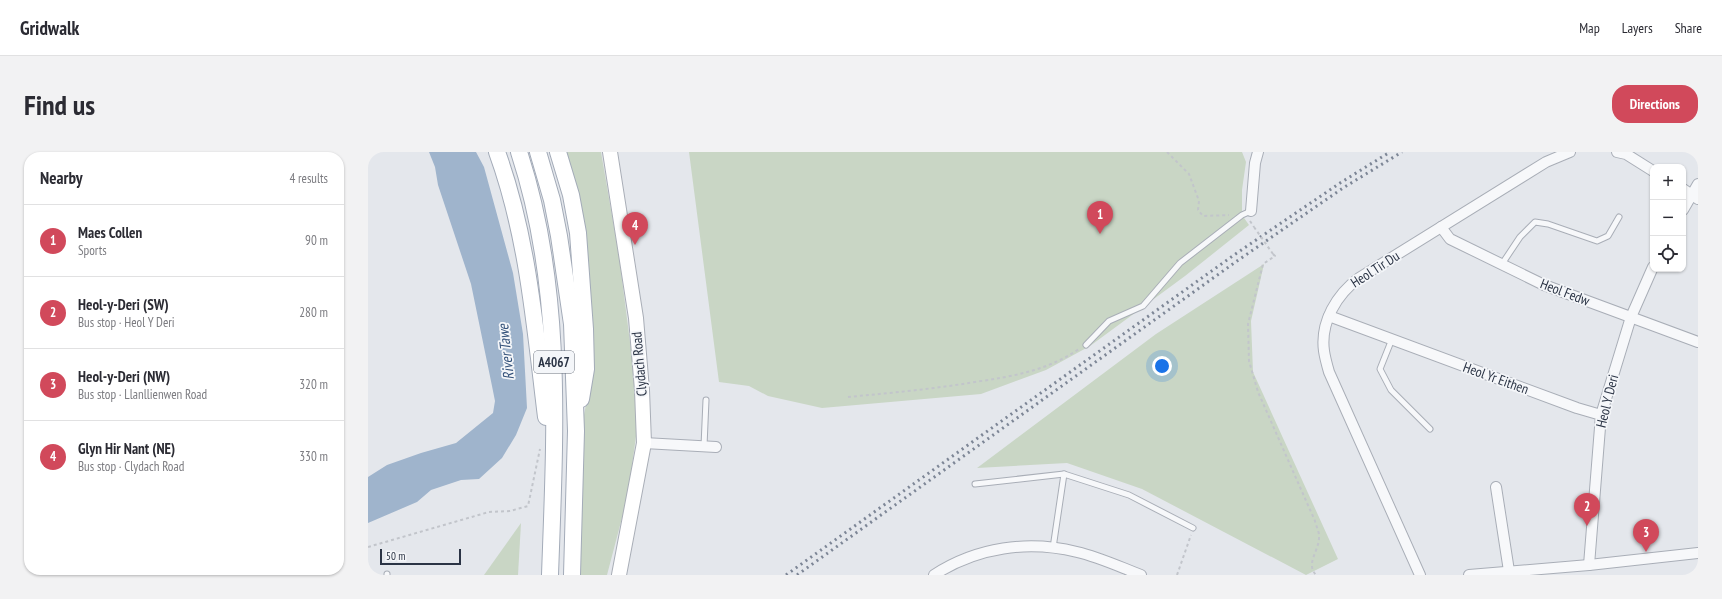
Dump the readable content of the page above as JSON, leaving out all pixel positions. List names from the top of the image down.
{
  "streets": {
    "main road": ["A4067", "Clydach Road"],
    "street": [
      "Heol Tir Du",
      "Heol Fedw",
      "Heol Yr Eithen",
      "Heol Y Deri"
    ]
  },
  "crossings": [
    ["Heol Tir Du", "Heol Fedw"],
    ["Heol Tir Du", "Heol Yr Eithen"],
    ["Heol Fedw", "Heol Y Deri"],
    ["Heol Yr Eithen", "Heol Y Deri"]
  ],
  "water": ["River Tawe"],
  "scale_bar": "50 m",
  "page": {
    "header": "Gridwalk",
    "nav": ["Map", "Layers", "Share"],
    "buttons": "Directions",
    "title": "Find us",
    "heading": ["Nearby", "4 results"],
    "map_buttons": ["+", "−"],
    "pins": [
      "1",
      "4",
      "2",
      "3"
    ],
    "list": [
      {
        "mark": "1",
        "name": "Maes Collen",
        "note": "Sports",
        "value": "90 m"
      },
      {
        "mark": "2",
        "name": "Heol-y-Deri (SW)",
        "note": "Bus stop · Heol Y Deri",
        "value": "280 m"
      },
      {
        "mark": "3",
        "name": "Heol-y-Deri (NW)",
        "note": "Bus stop · Llanllienwen Road",
        "value": "320 m"
      },
      {
        "mark": "4",
        "name": "Glyn Hir Nant (NE)",
        "note": "Bus stop · Clydach Road",
        "value": "330 m"
      }
    ],
    "scale": "50 m"
  }
}
